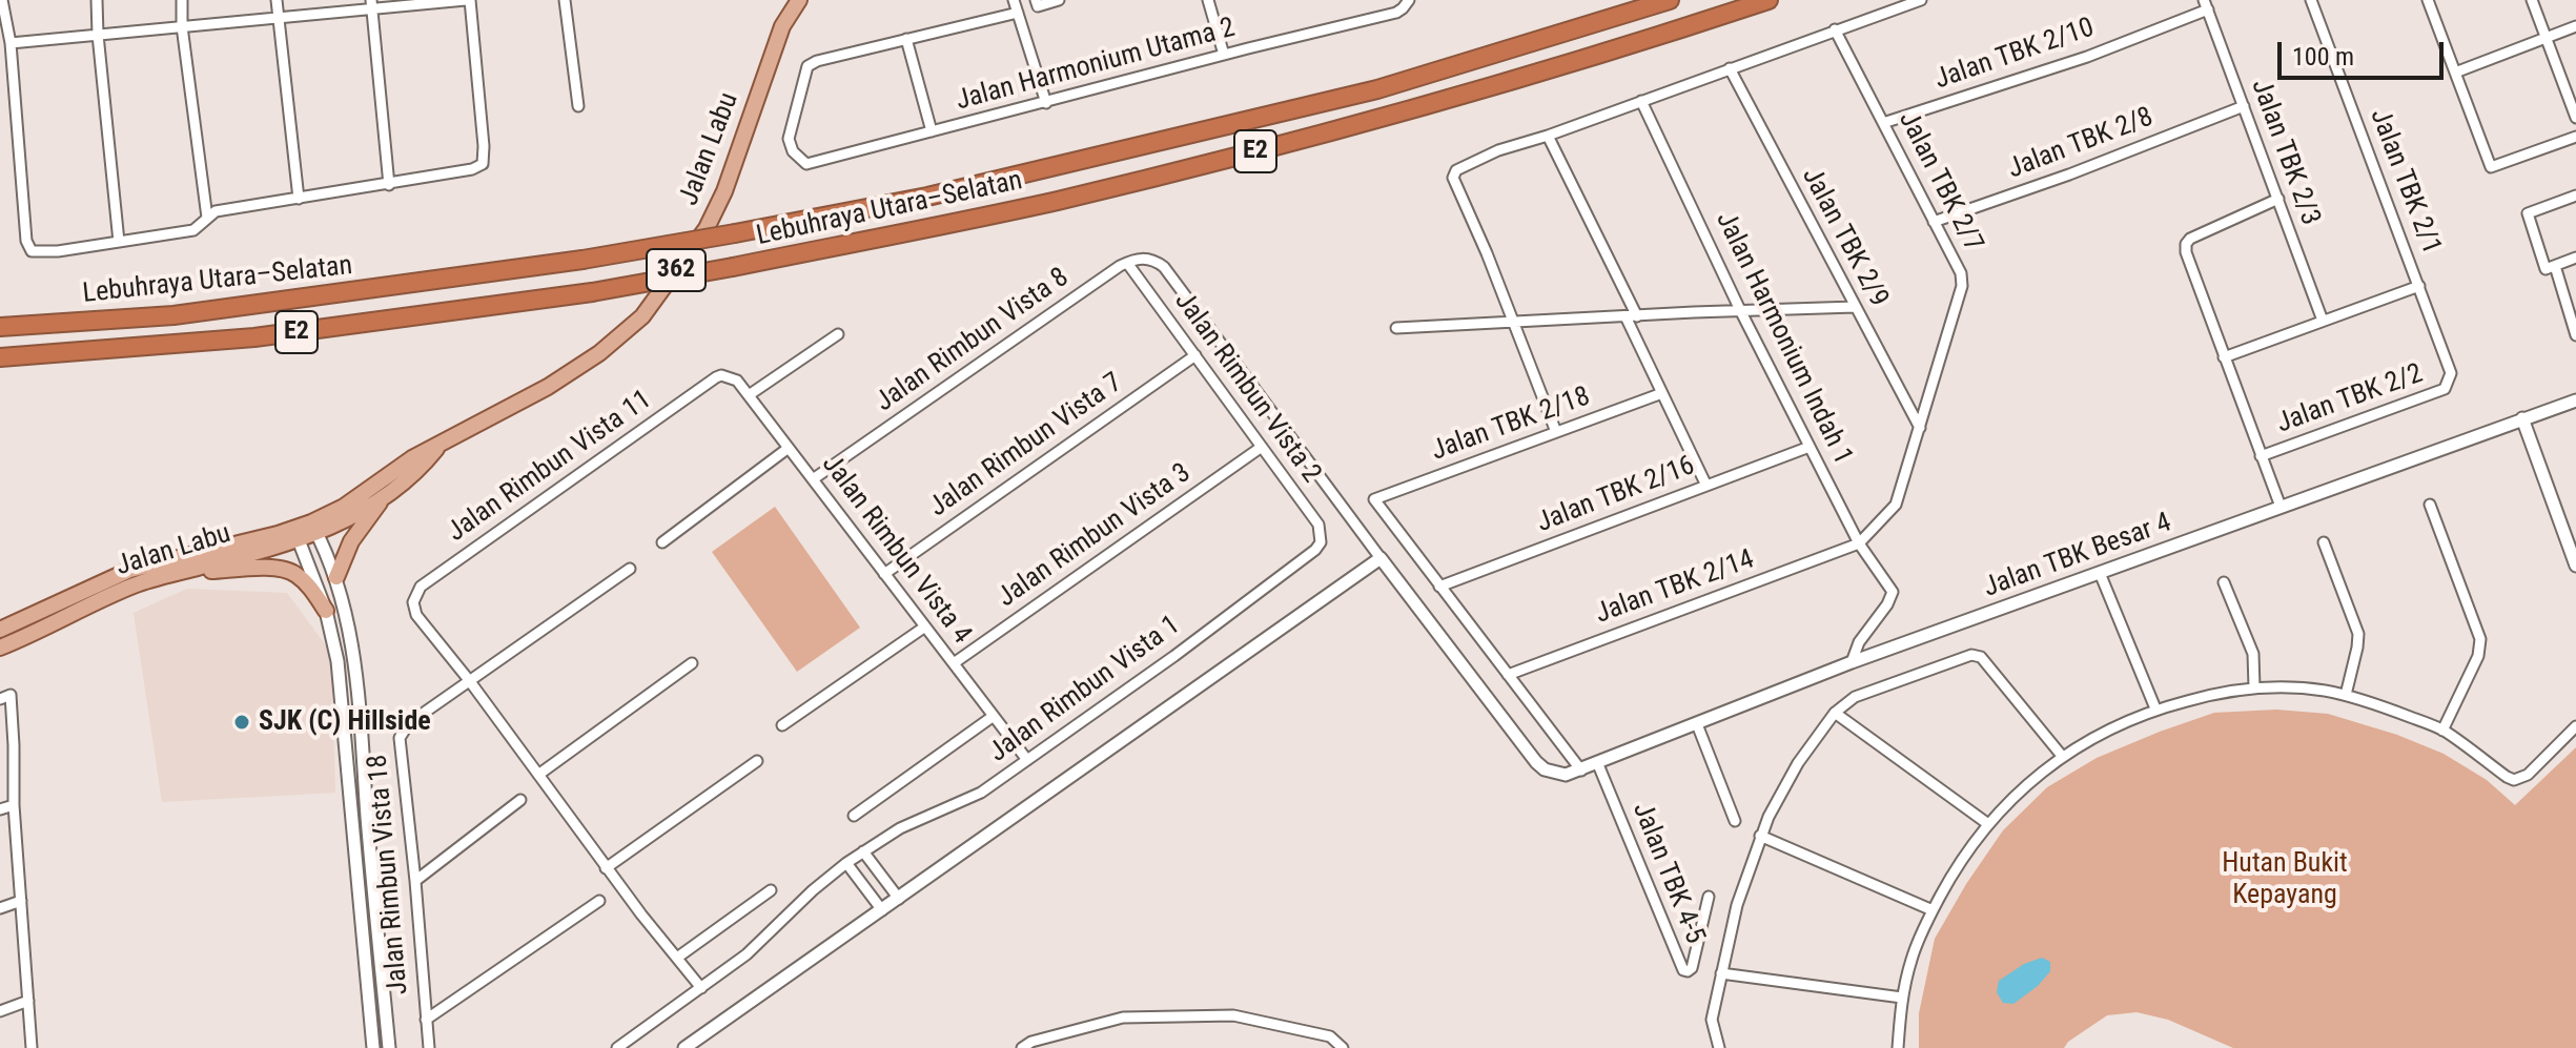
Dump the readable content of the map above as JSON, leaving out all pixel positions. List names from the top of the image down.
{
  "streets": {
    "highway": ["E2", "Lebuhraya Utara–Selatan"],
    "main road": ["Jalan Labu", "362"],
    "street": [
      "Jalan TBK 2/10",
      "Jalan Harmonium Utama 2",
      "Jalan TBK 2/8",
      "Jalan TBK 2/3",
      "Jalan TBK 2/7",
      "Jalan TBK 2/1",
      "Jalan TBK 2/9",
      "Jalan Harmonium Indah 1",
      "Jalan Rimbun Vista 8",
      "Jalan Rimbun Vista 2",
      "Jalan TBK 2/2",
      "Jalan TBK 2/18",
      "Jalan Rimbun Vista 7",
      "Jalan Rimbun Vista 11",
      "Jalan TBK 2/16",
      "Jalan Rimbun Vista 3",
      "Jalan Rimbun Vista 4",
      "Jalan TBK Besar 4",
      "Jalan TBK 2/14",
      "Jalan Rimbun Vista 1",
      "Jalan TBK 4-5",
      "Jalan Rimbun Vista 18"
    ]
  },
  "crossings": [
    ["Jalan TBK 2/10", "Jalan TBK 2/3"],
    ["Jalan TBK 2/10", "Jalan TBK 2/7"],
    ["Jalan TBK 2/8", "Jalan TBK 2/3"],
    ["Jalan TBK 2/8", "Jalan TBK 2/7"],
    ["Jalan TBK 2/7", "Jalan TBK 2/9"],
    ["Jalan TBK 2/7", "Jalan Harmonium Indah 1"],
    ["Jalan TBK 2/7", "Jalan TBK 2/14"],
    ["Jalan TBK 2/1", "Jalan TBK 2/2"],
    ["Jalan Harmonium Indah 1", "Jalan TBK 2/16"],
    ["Jalan Harmonium Indah 1", "Jalan TBK Besar 4"],
    ["Jalan Harmonium Indah 1", "Jalan TBK 2/14"],
    ["Jalan Rimbun Vista 8", "Jalan Rimbun Vista 2"],
    ["Jalan Rimbun Vista 8", "Jalan Rimbun Vista 4"],
    ["Jalan Rimbun Vista 2", "Jalan Rimbun Vista 7"],
    ["Jalan Rimbun Vista 2", "Jalan Rimbun Vista 3"],
    ["Jalan Rimbun Vista 2", "Jalan Rimbun Vista 1"],
    ["Jalan TBK 2/18", "Jalan TBK 2/16"],
    ["Jalan Rimbun Vista 7", "Jalan Rimbun Vista 4"],
    ["Jalan Rimbun Vista 11", "Jalan Rimbun Vista 4"],
    ["Jalan Rimbun Vista 11", "Jalan Rimbun Vista 18"],
    ["Jalan Rimbun Vista 3", "Jalan Rimbun Vista 4"],
    ["Jalan Rimbun Vista 4", "Jalan Rimbun Vista 1"],
    ["Jalan TBK Besar 4", "Jalan TBK 4-5"]
  ],
  "parks": ["Hutan Bukit Kepayang"],
  "places": ["SJK (C) Hillside"],
  "scale_bar": "100 m"
}
